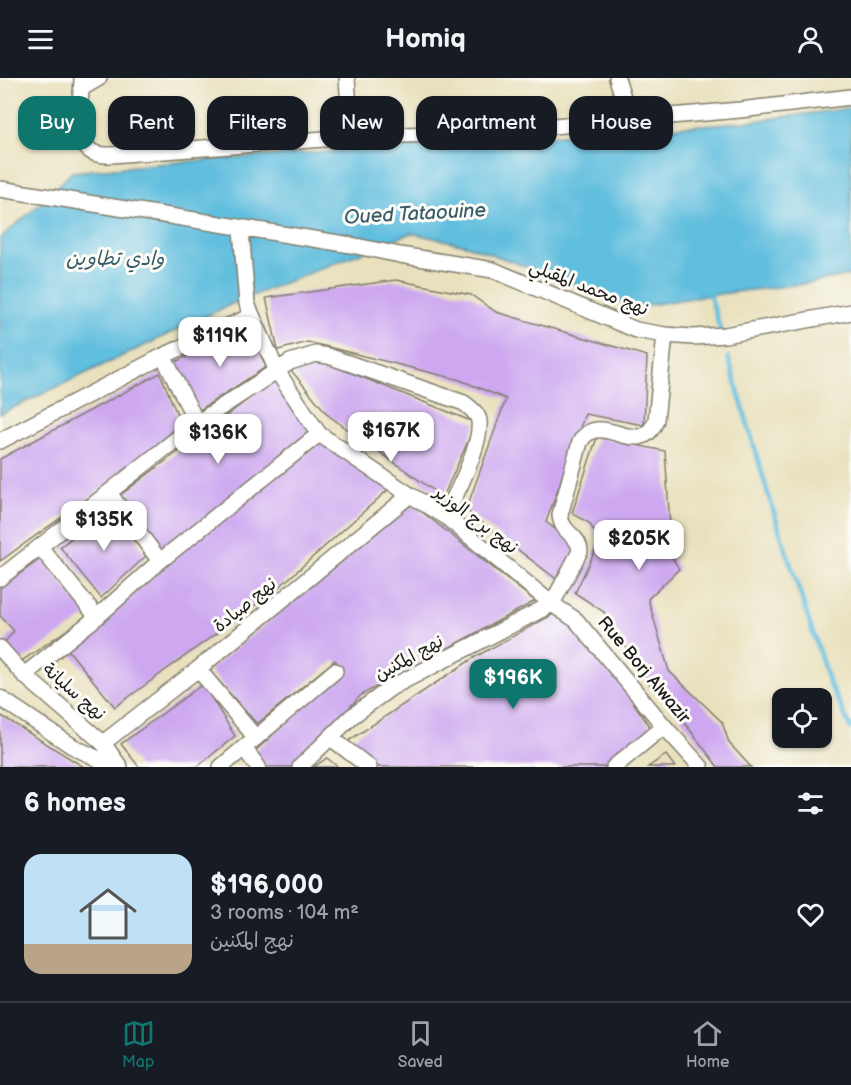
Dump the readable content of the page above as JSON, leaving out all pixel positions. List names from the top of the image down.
{
  "streets": {
    "street": [
      "نهج محمد المقبلي",
      "نهج برج الوزير",
      "نهج صيادة",
      "نهج المكنين",
      "Rue Borj Alwazir",
      "نهج سليانة"
    ]
  },
  "crossings": [
    ["نهج برج الوزير", "نهج صيادة"],
    ["نهج برج الوزير", "نهج المكنين"],
    ["نهج برج الوزير", "Rue Borj Alwazir"],
    ["نهج صيادة", "نهج سليانة"],
    ["نهج المكنين", "Rue Borj Alwazir"]
  ],
  "water": ["Oued Tataouine", "وادي تطاوين"],
  "page": {
    "header": "Homiq",
    "chip": [
      "Buy",
      "Rent",
      "Filters",
      "New",
      "Apartment",
      "House"
    ],
    "price": [
      "$119K",
      "$167K",
      "$136K",
      "$135K",
      "$205K",
      "$196K"
    ],
    "heading": "6 homes",
    "list": [
      {
        "name": "$196,000",
        "note": "3 rooms · 104 m² · نهج المكنين"
      }
    ],
    "tabs": ["Map", "Saved", "Home"]
  }
}
